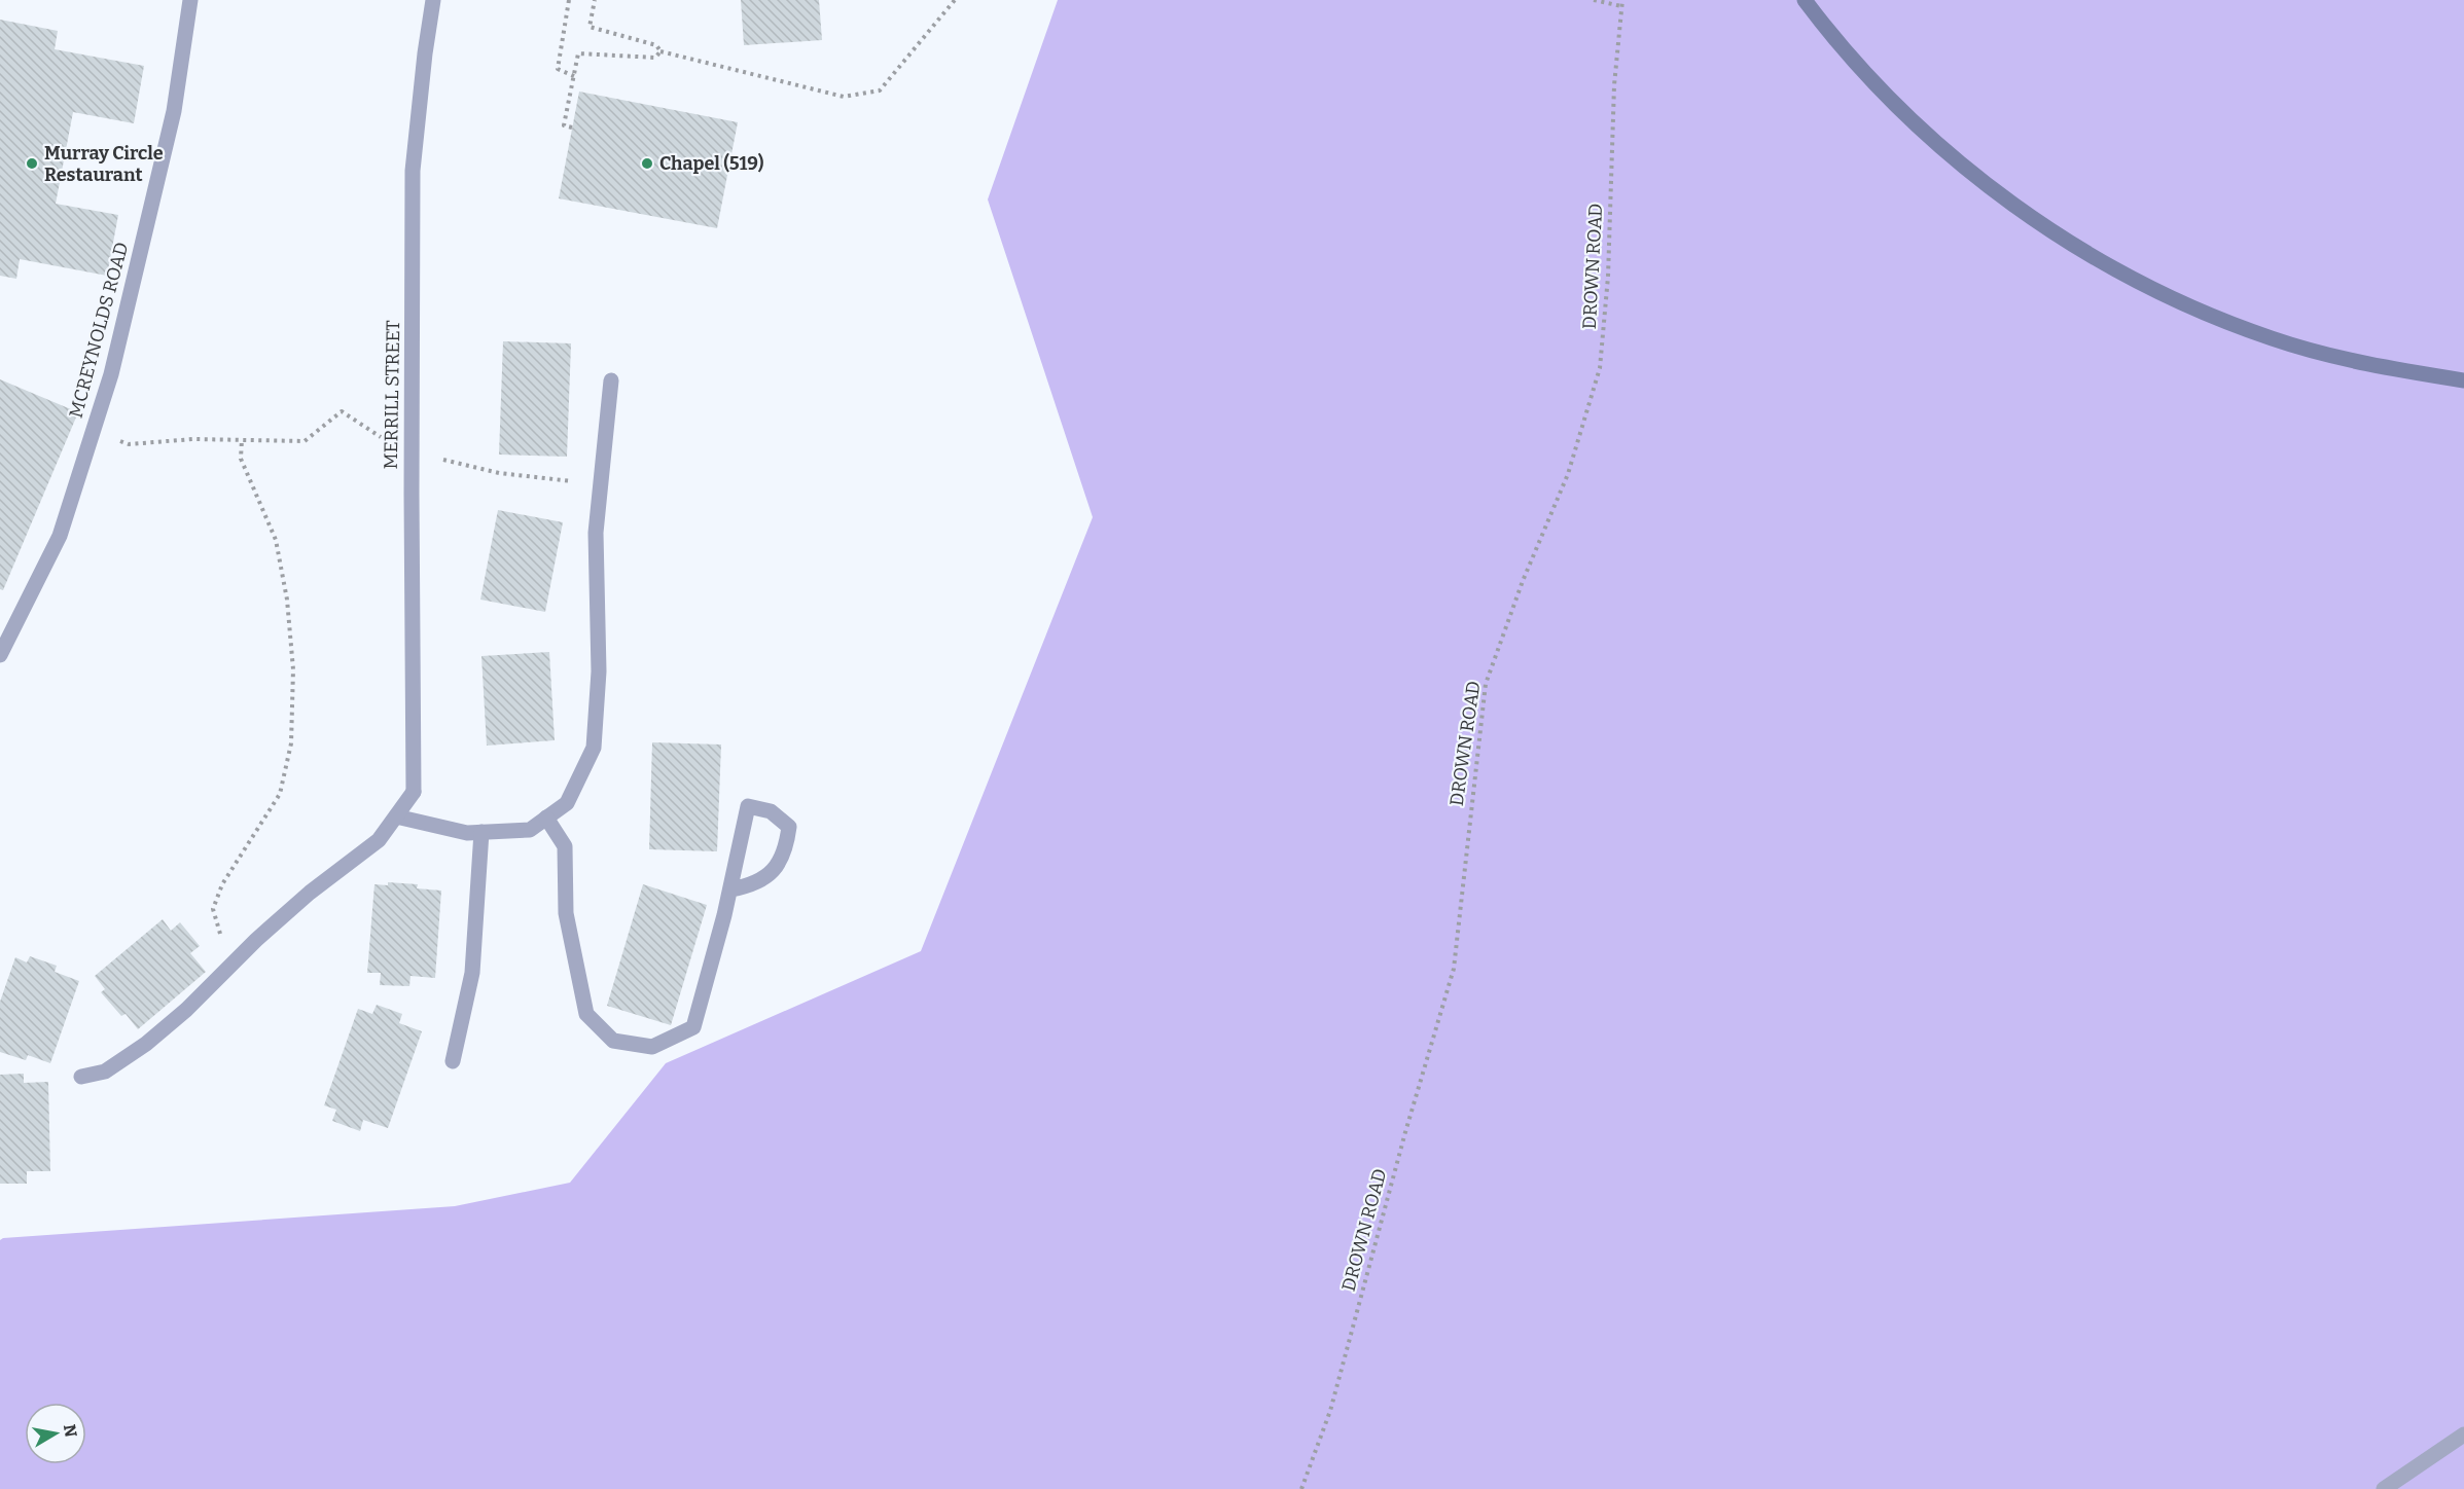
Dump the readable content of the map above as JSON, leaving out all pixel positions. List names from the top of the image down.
{
  "streets": {
    "street": ["MCREYNOLDS ROAD", "MERRILL STREET"],
    "path": ["DROWN ROAD"]
  },
  "places": ["Murray Circle Restaurant", "Chapel (519)"],
  "north": "right"
}
